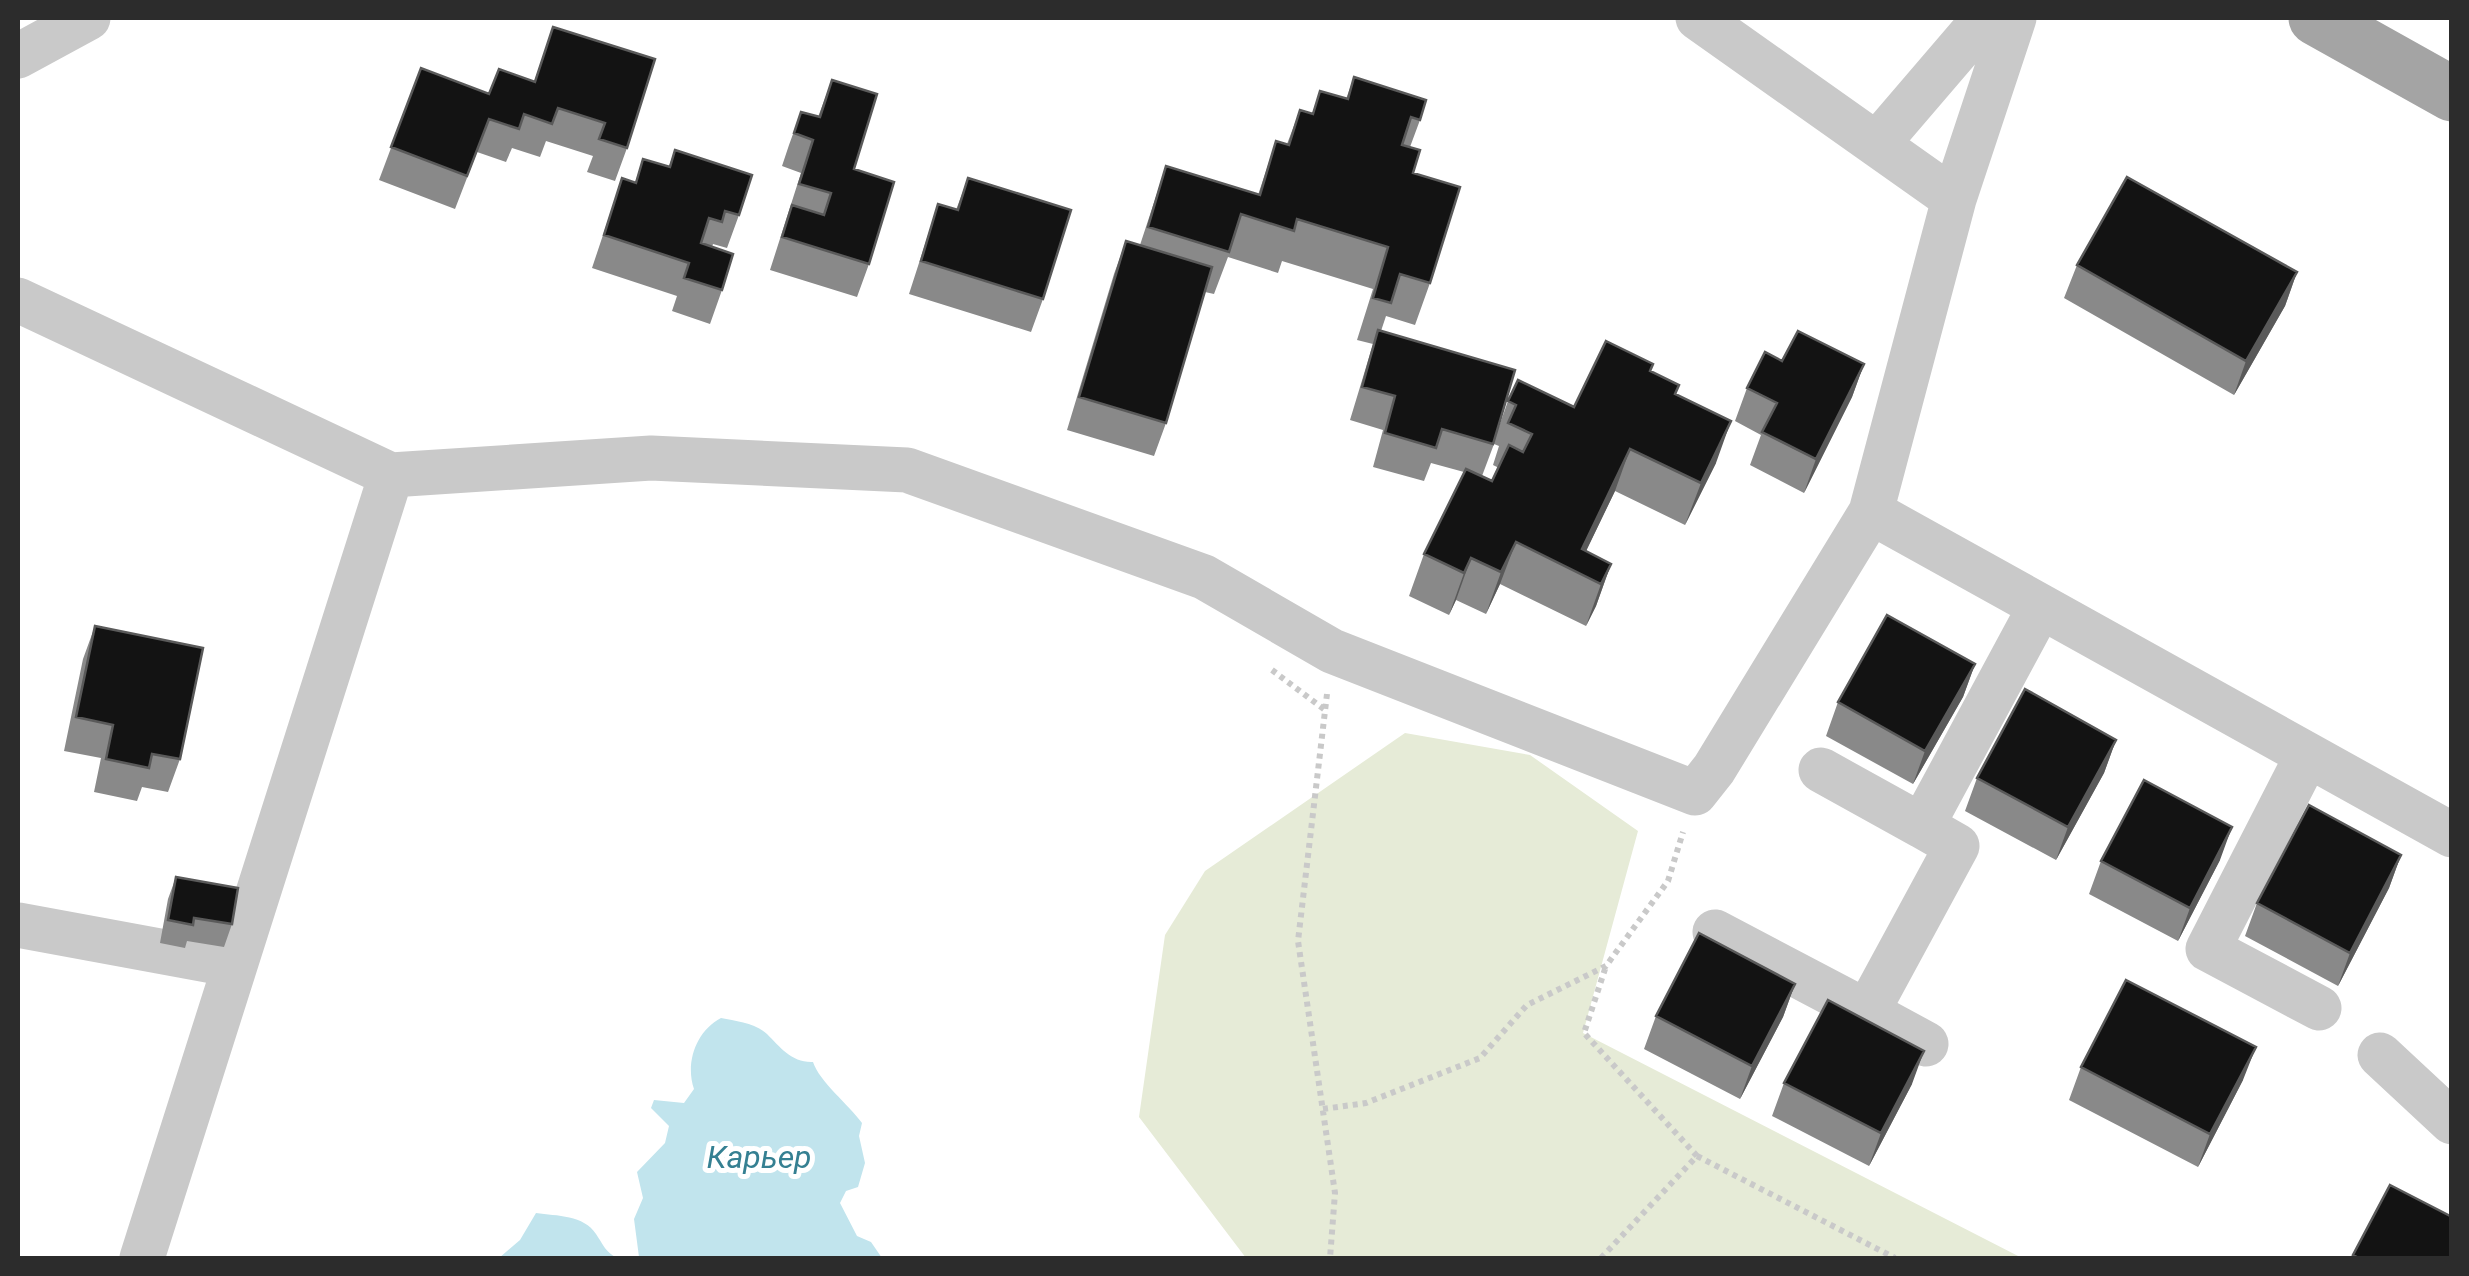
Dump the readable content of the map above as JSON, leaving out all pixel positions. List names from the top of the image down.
{
  "water": ["Карьер"]
}
